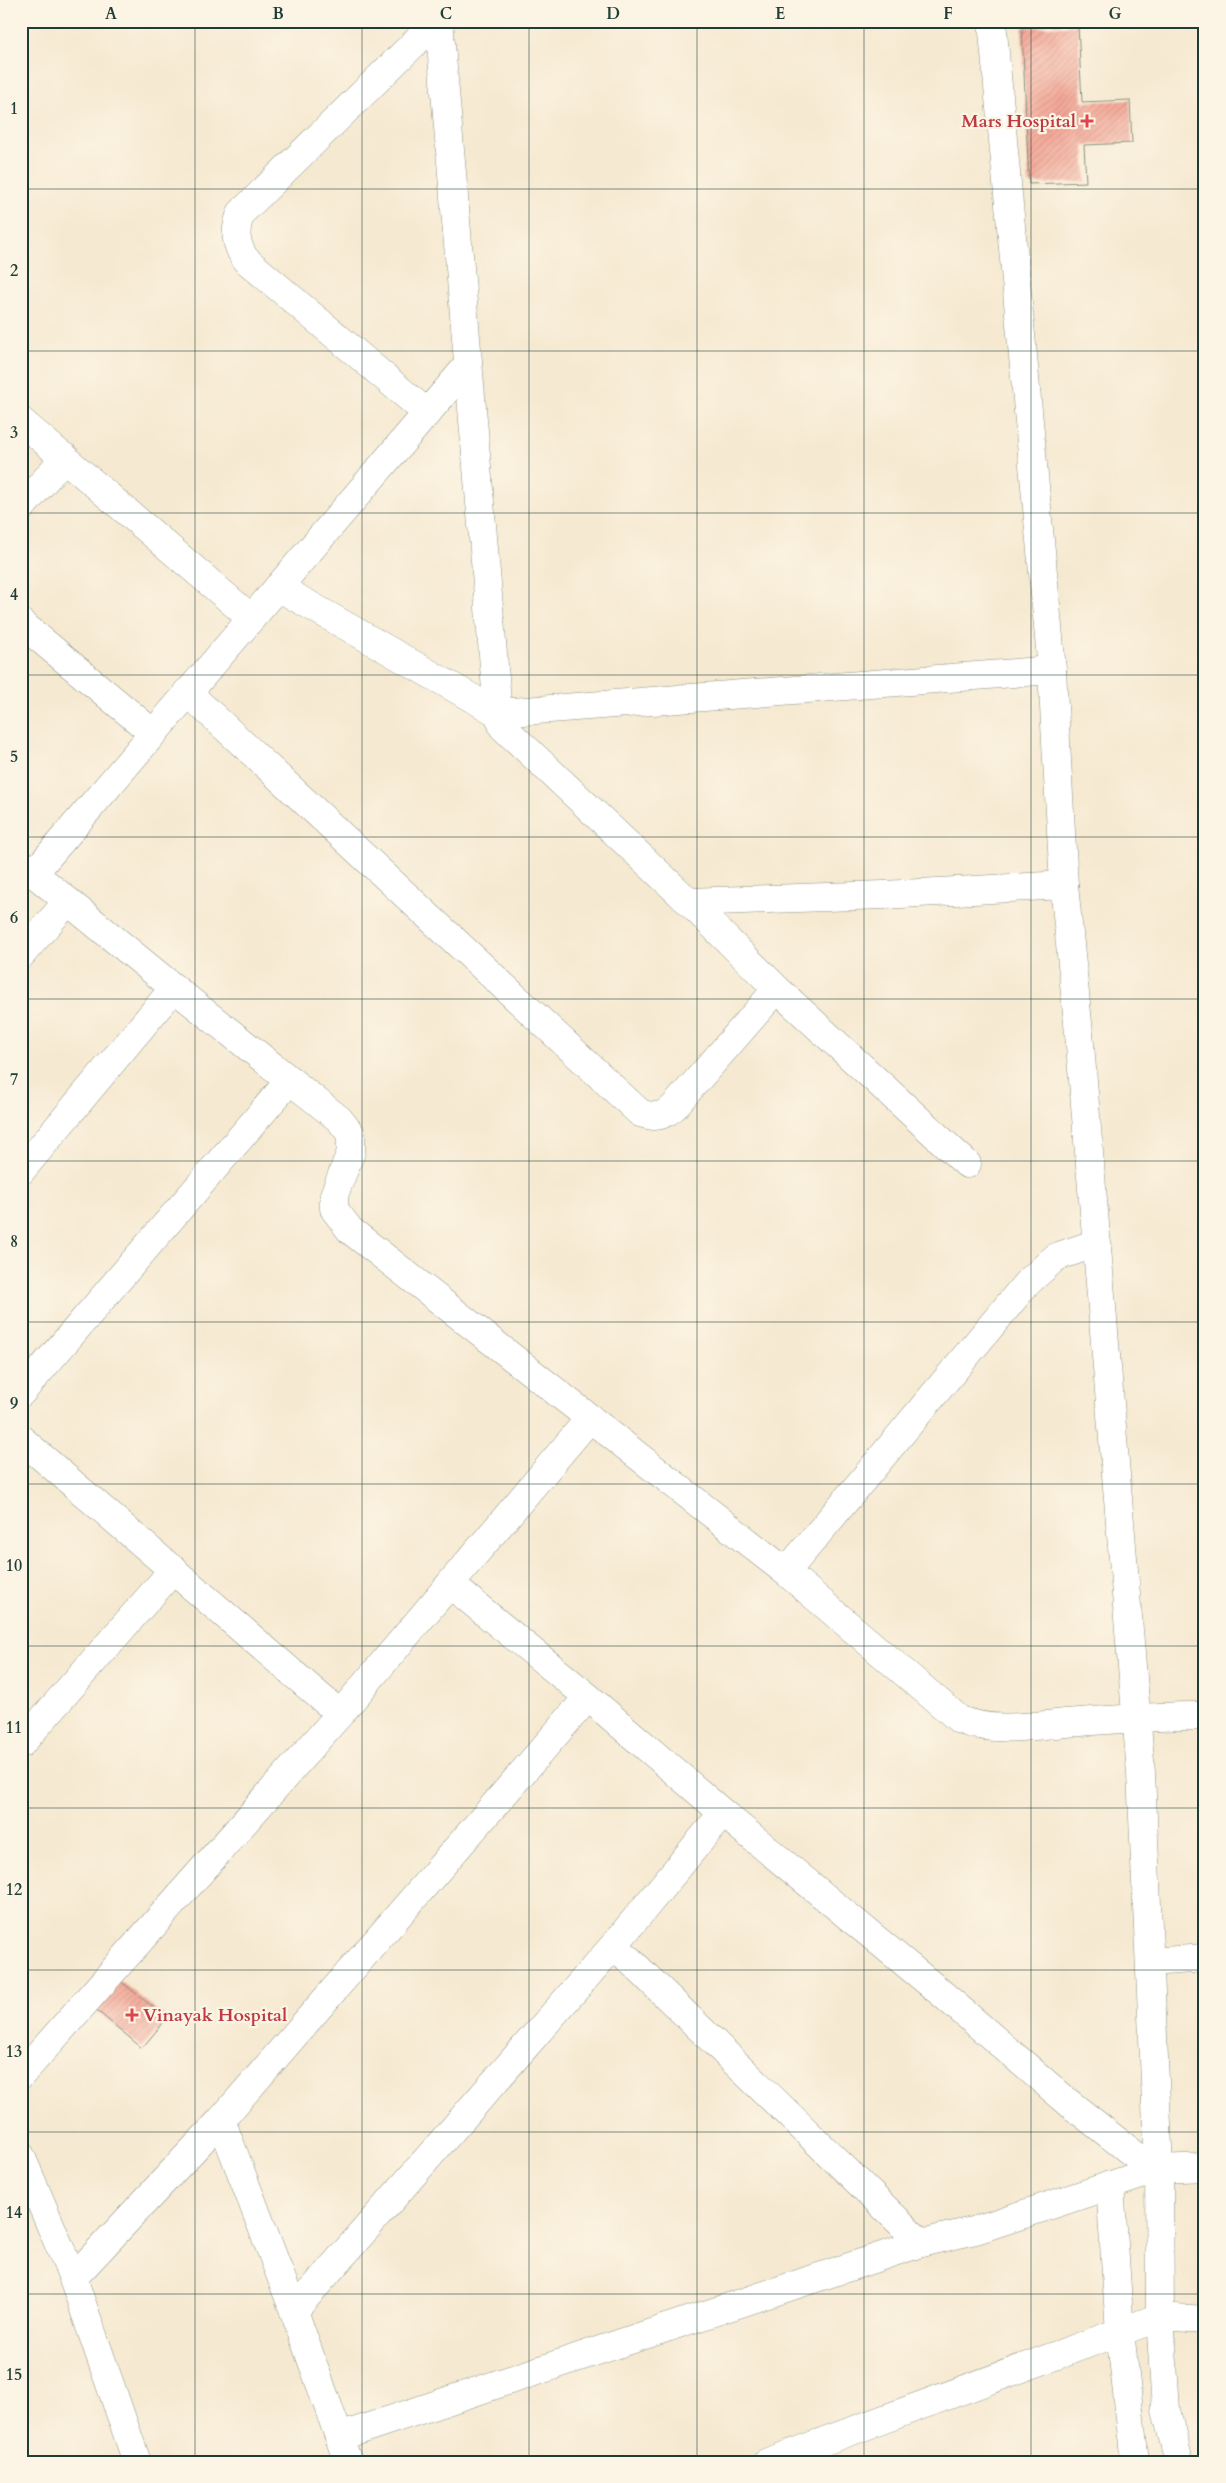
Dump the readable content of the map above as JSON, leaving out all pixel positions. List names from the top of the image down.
{
  "places": {
    "health": ["Mars Hospital", "Vinayak Hospital"]
  },
  "grid": {
    "columns": [
      "A",
      "B",
      "C",
      "D",
      "E",
      "F",
      "G"
    ],
    "rows": [
      "1",
      "2",
      "3",
      "4",
      "5",
      "6",
      "7",
      "8",
      "9",
      "10",
      "11",
      "12",
      "13",
      "14",
      "15"
    ]
  }
}
